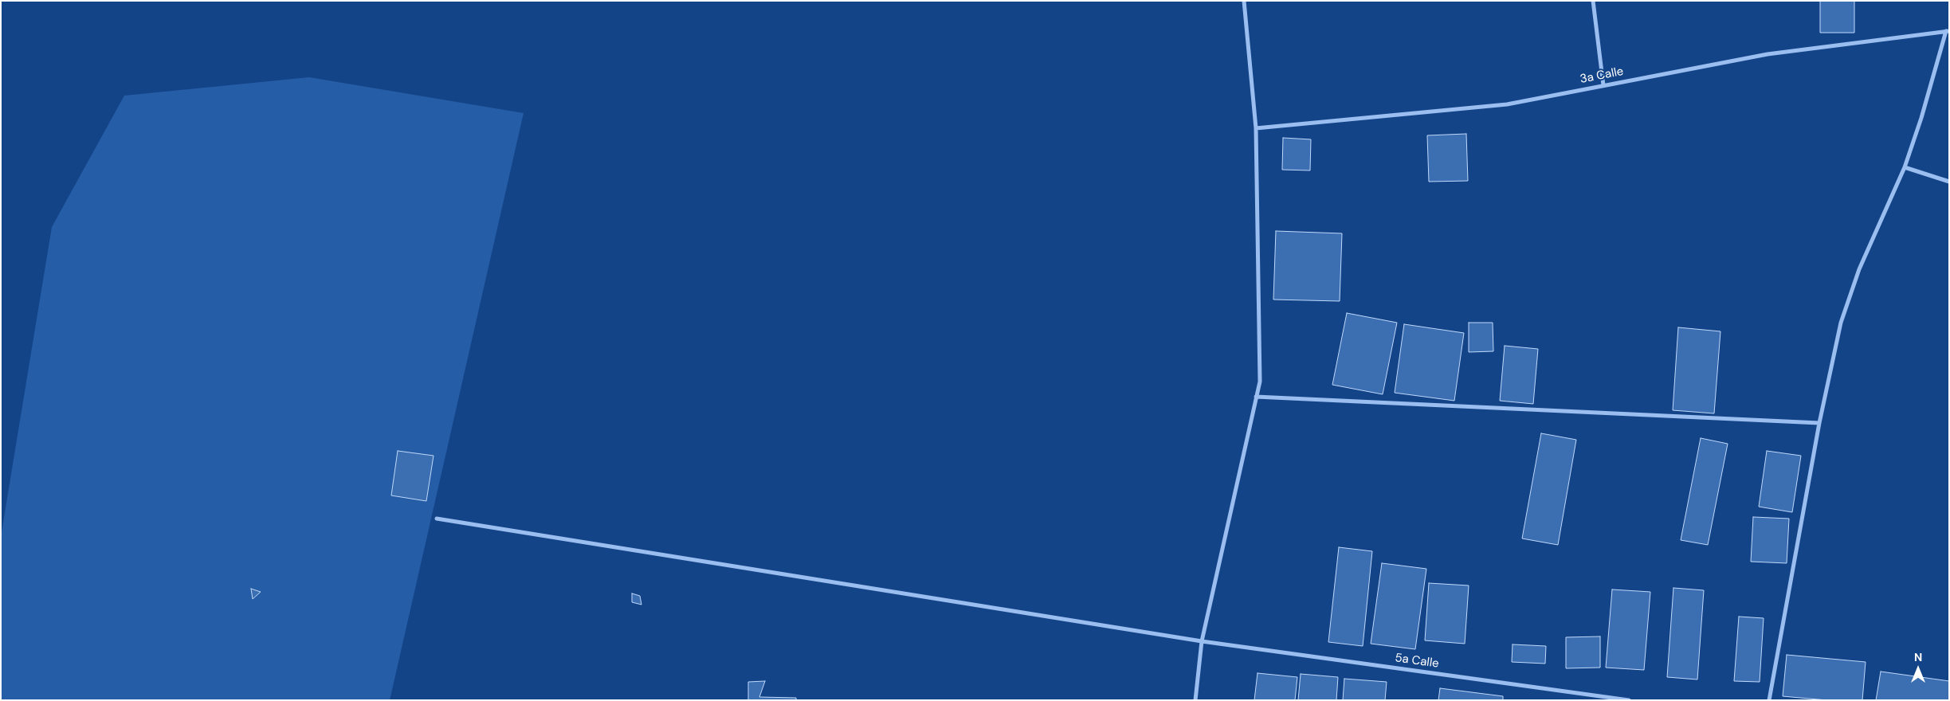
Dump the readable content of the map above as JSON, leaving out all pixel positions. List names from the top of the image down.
{
  "streets": {
    "street": ["3a Calle", "5a Calle"]
  },
  "north": "top"
}
